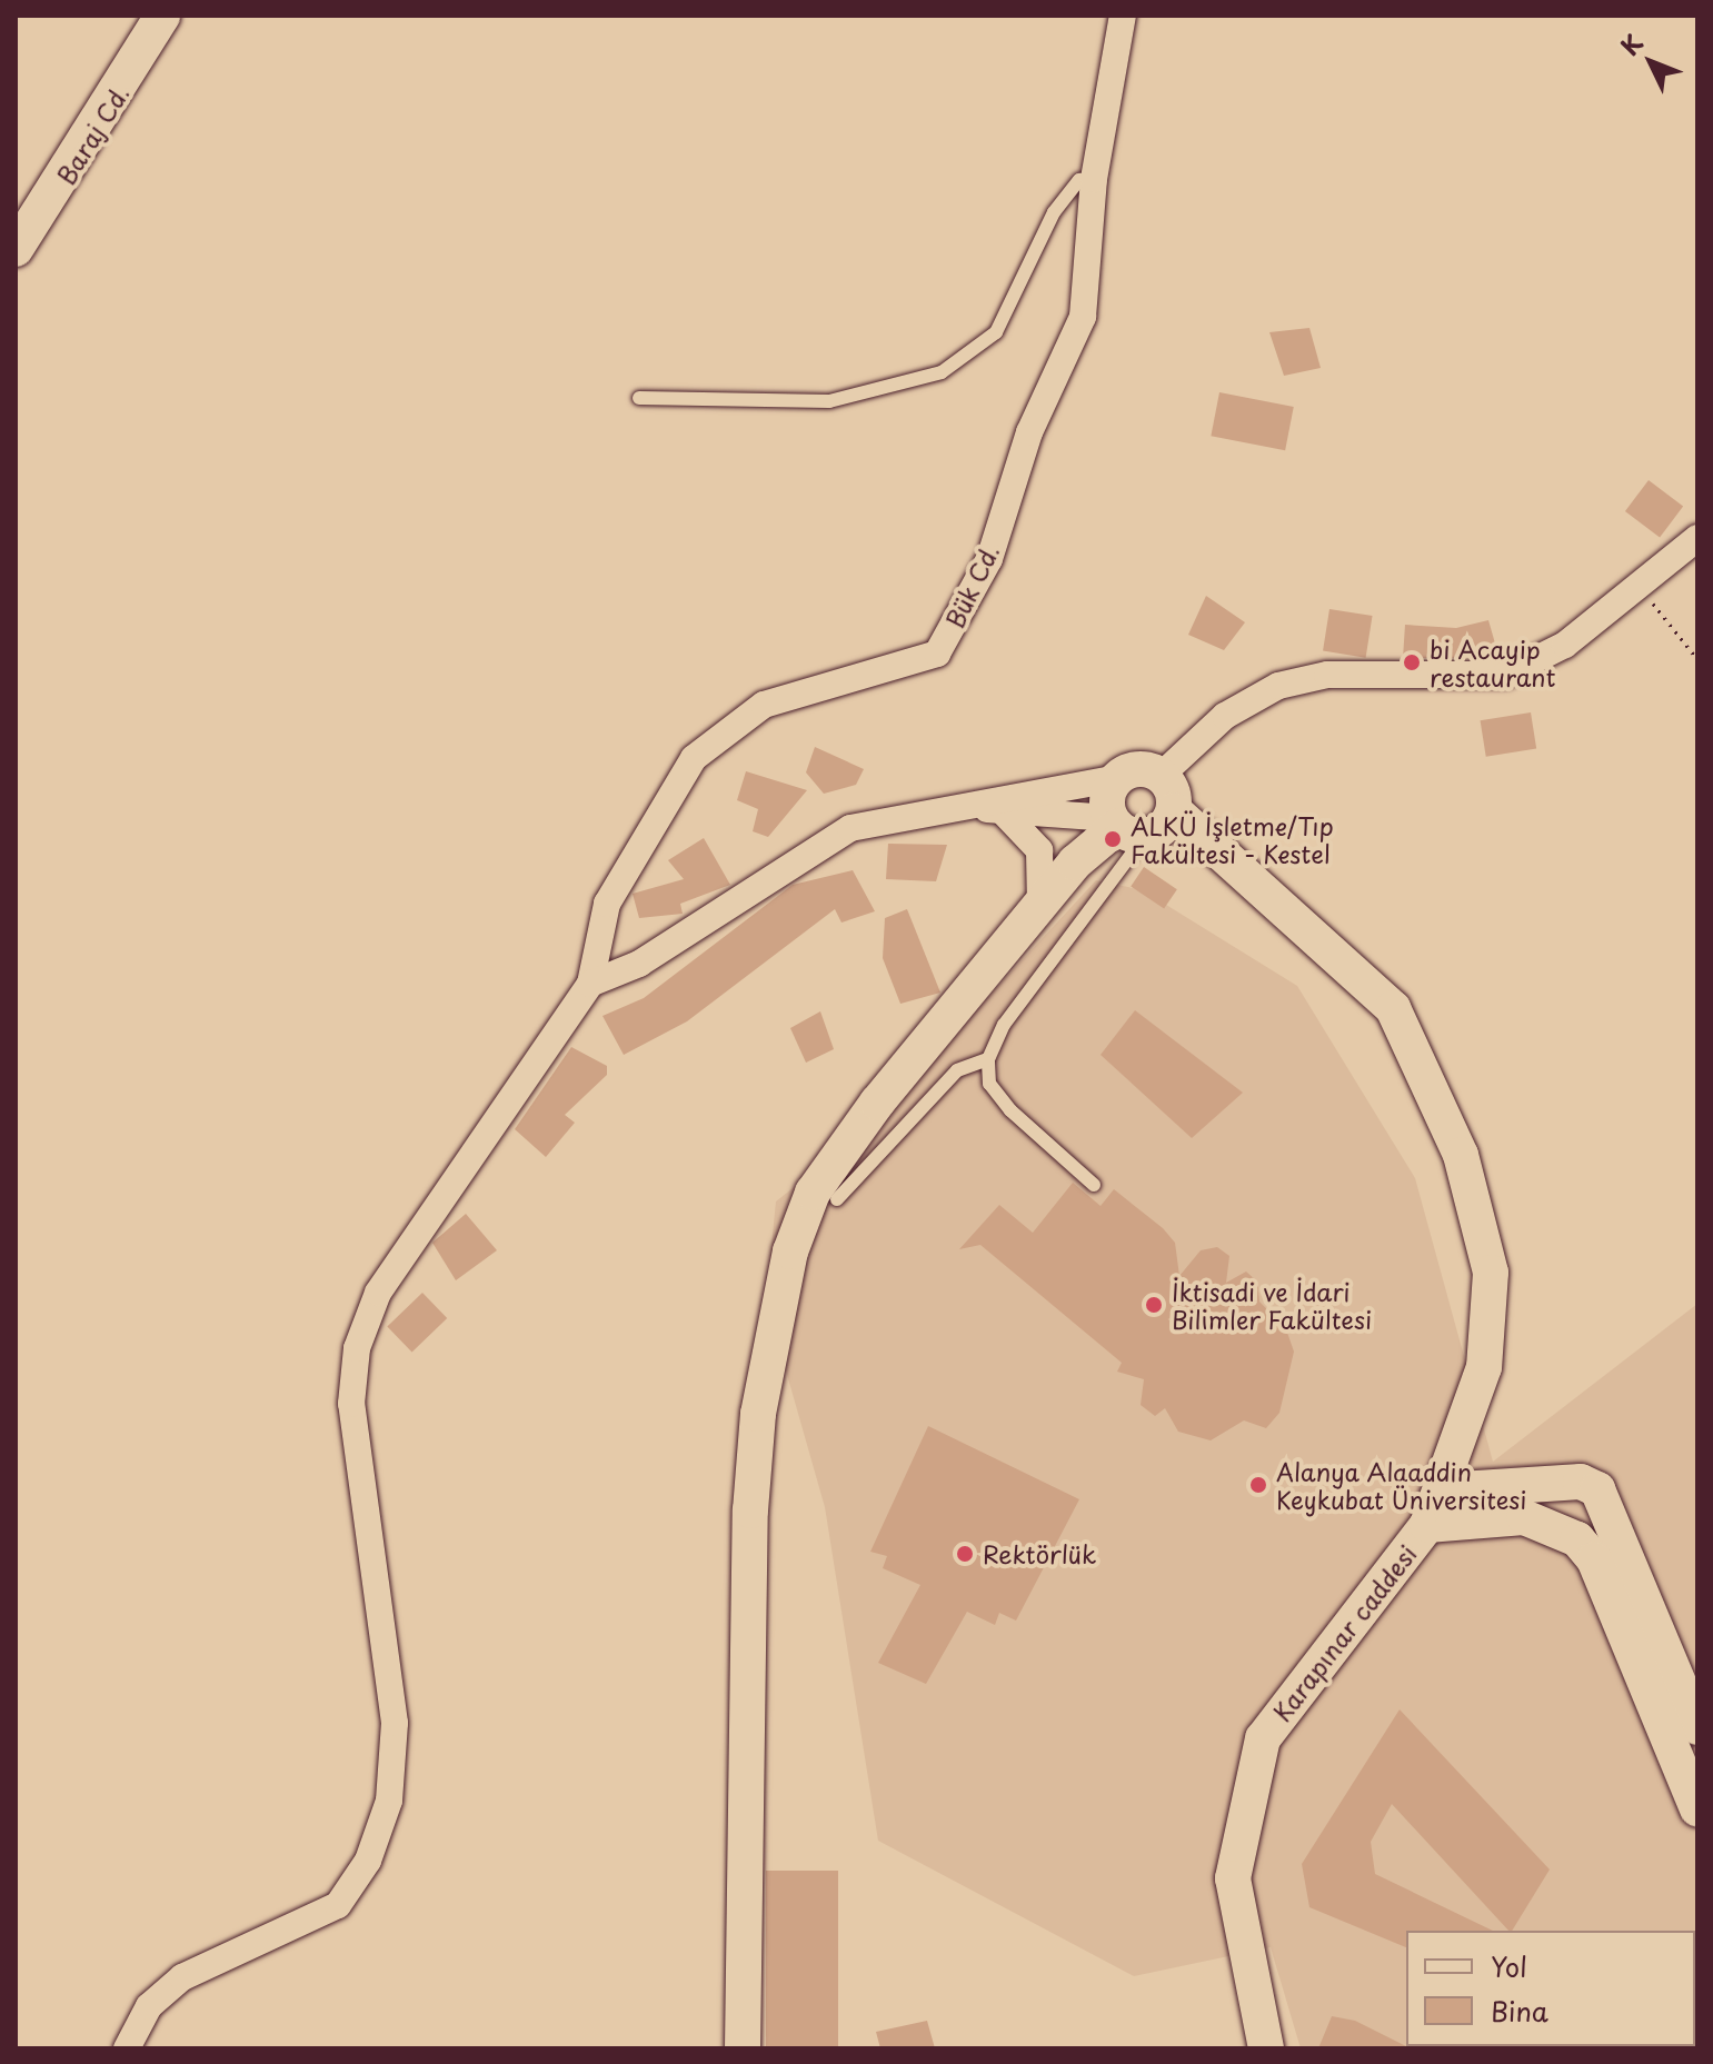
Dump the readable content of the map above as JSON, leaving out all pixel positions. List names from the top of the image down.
{
  "streets": {
    "street": ["Baraj Cd.", "Bük Cd.", "Karapınar caddesi"]
  },
  "places": [
    "bi Acayip restaurant",
    "ALKÜ İşletme/Tıp Fakültesi - Kestel",
    "İktisadi ve İdari Bilimler Fakültesi",
    "Alanya Alaaddin Keykubat Üniversitesi",
    "Rektörlük"
  ],
  "legend": ["Yol", "Bina"],
  "north": "top left"
}
